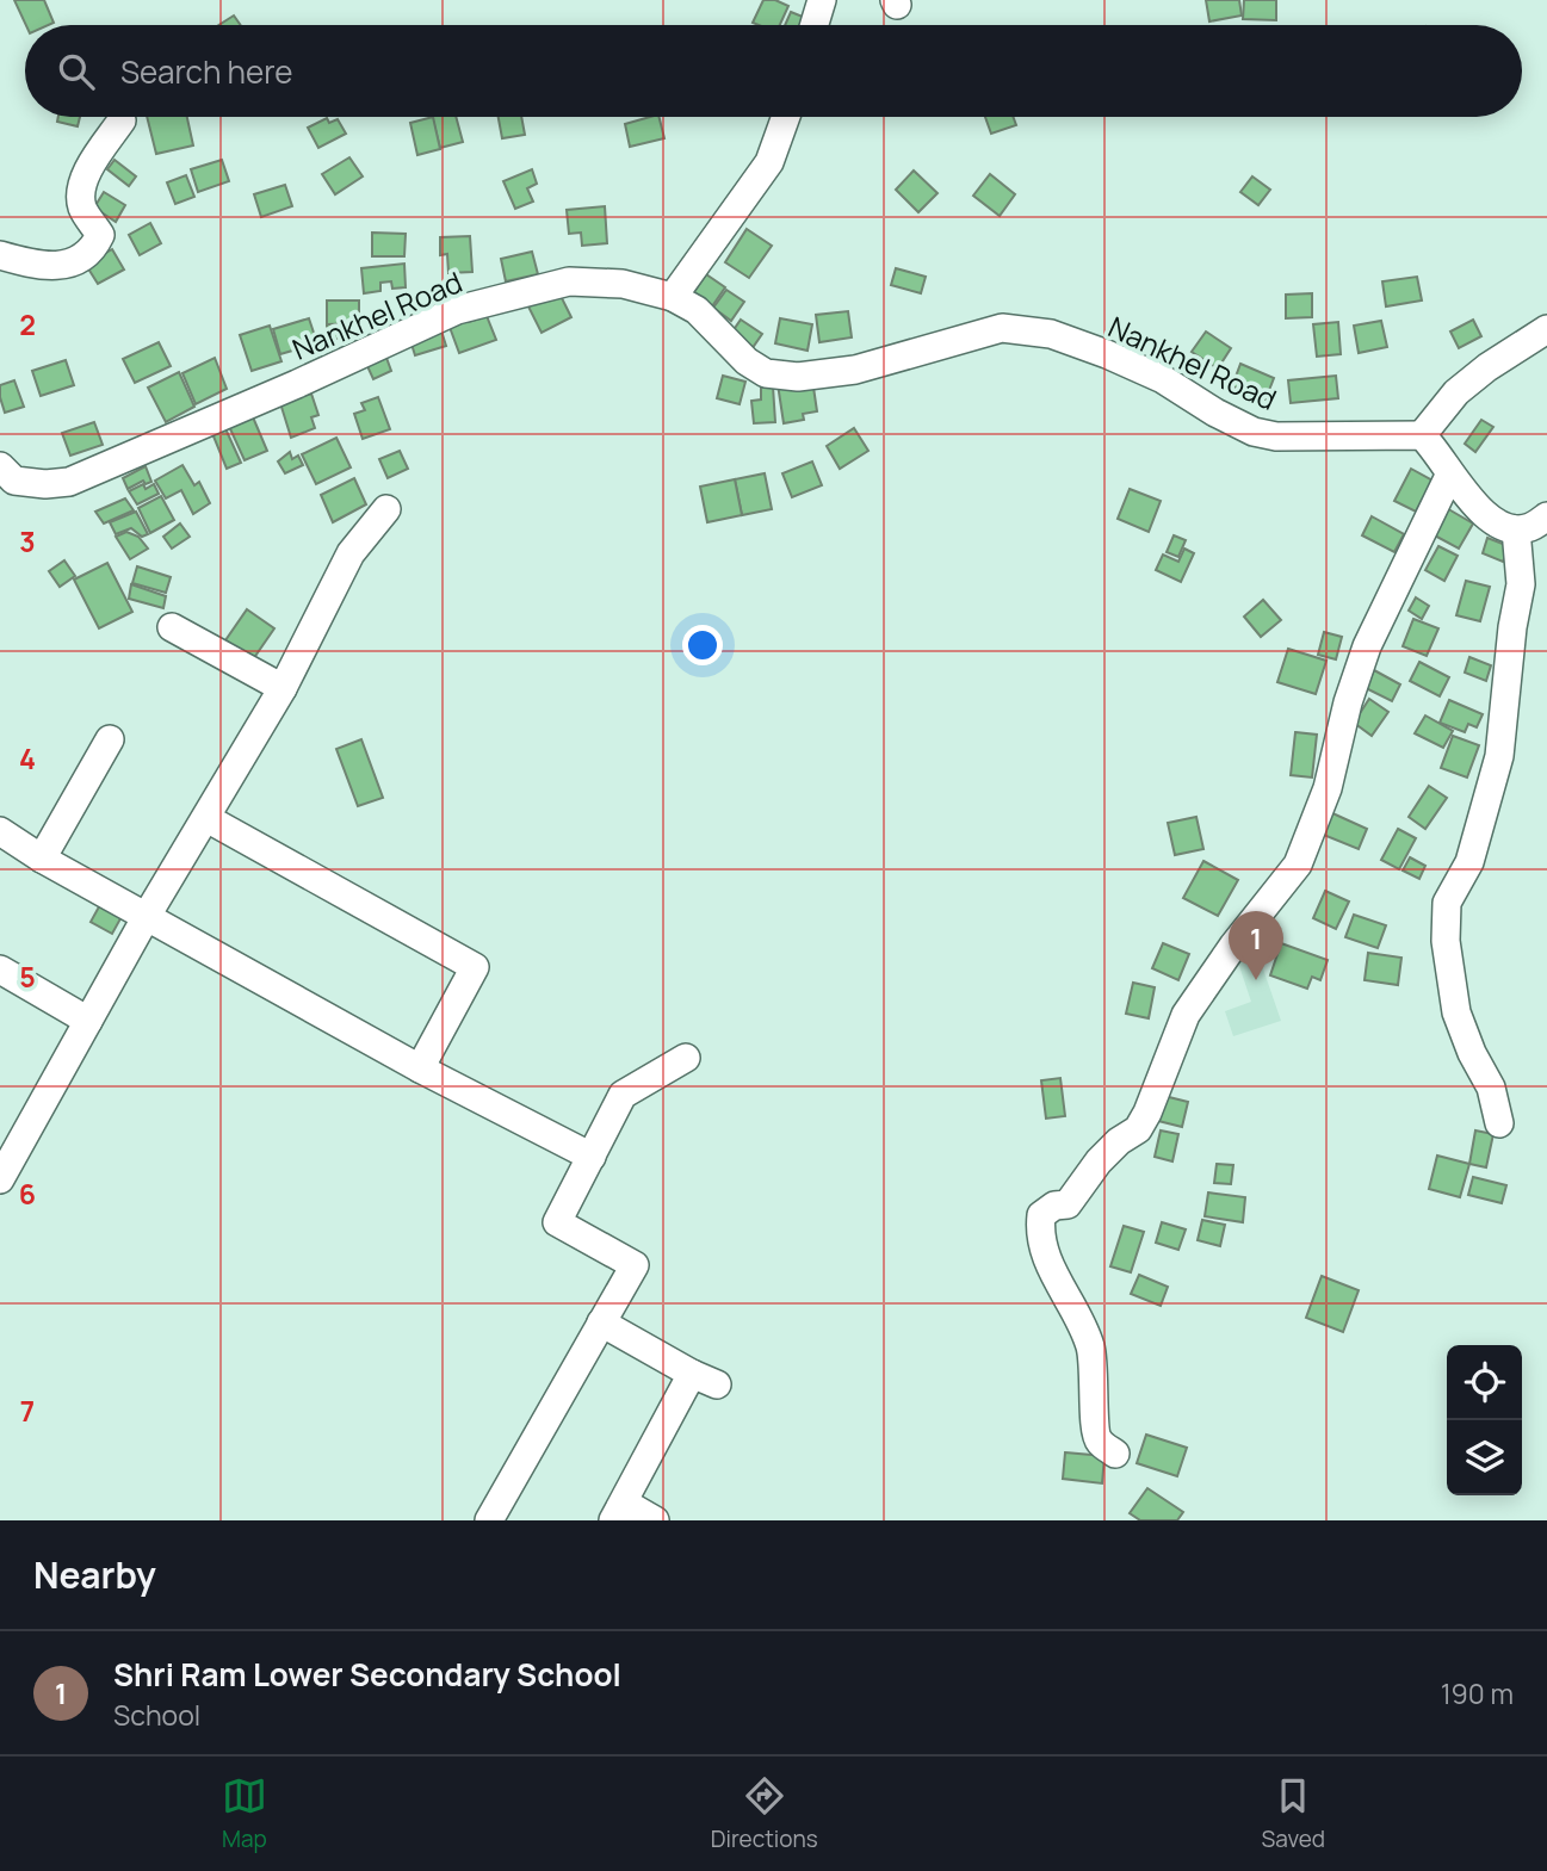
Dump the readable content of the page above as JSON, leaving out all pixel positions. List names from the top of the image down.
{
  "streets": {
    "street": ["Nankhel Road"]
  },
  "page": {
    "search": "Search here",
    "pins": "1",
    "heading": "Nearby",
    "list": [
      {
        "mark": "1",
        "name": "Shri Ram Lower Secondary School",
        "note": "School",
        "value": "190 m"
      }
    ],
    "nav": ["Map", "Directions", "Saved"]
  },
  "grid": {
    "rows": [
      "2",
      "3",
      "4",
      "5",
      "6",
      "7"
    ]
  }
}
